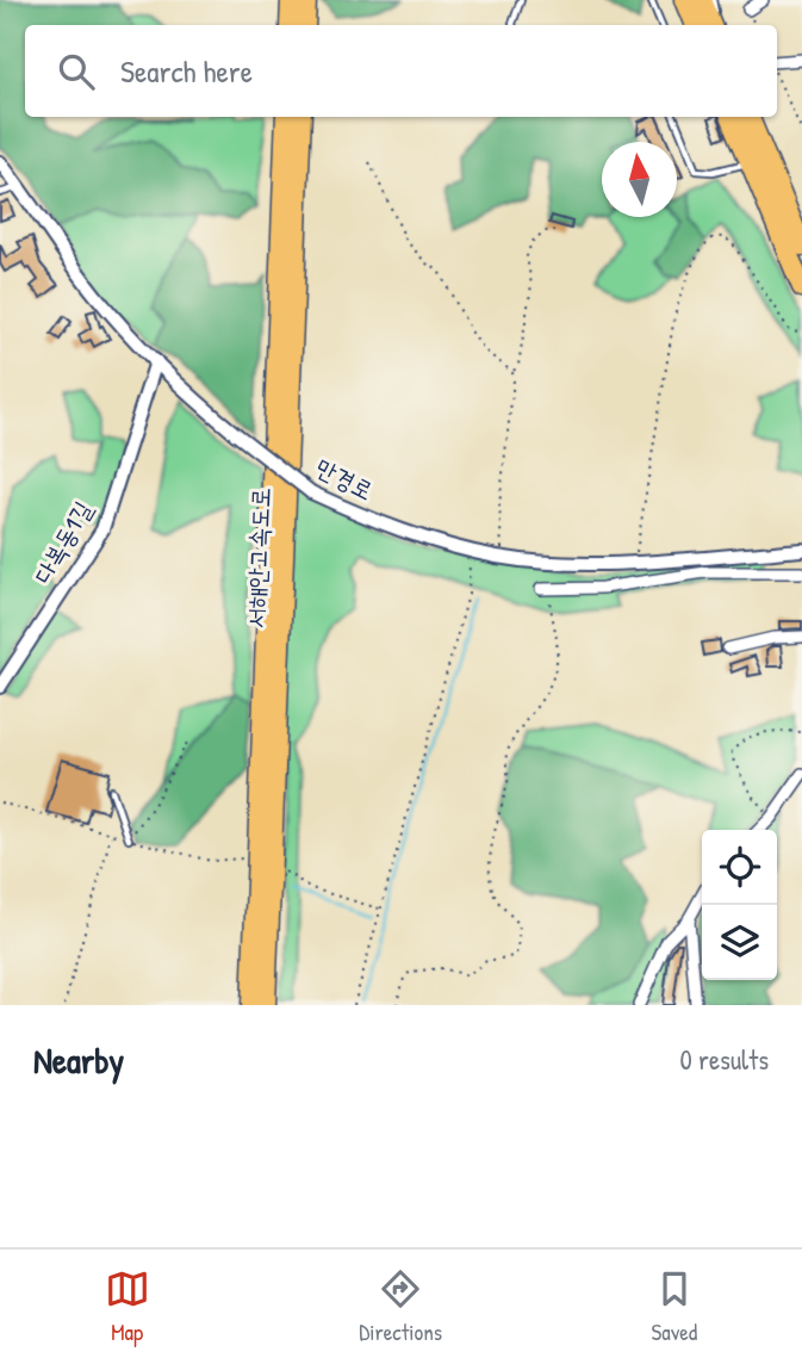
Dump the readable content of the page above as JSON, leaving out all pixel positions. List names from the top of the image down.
{
  "streets": {
    "highway": ["서해안고속도로"],
    "street": ["만경로", "다복동1길"]
  },
  "crossings": [
    ["만경로", "다복동1길"]
  ],
  "north": "top",
  "page": {
    "search": "Search here",
    "heading": ["Nearby", "0 results"],
    "nav": ["Map", "Directions", "Saved"]
  }
}
